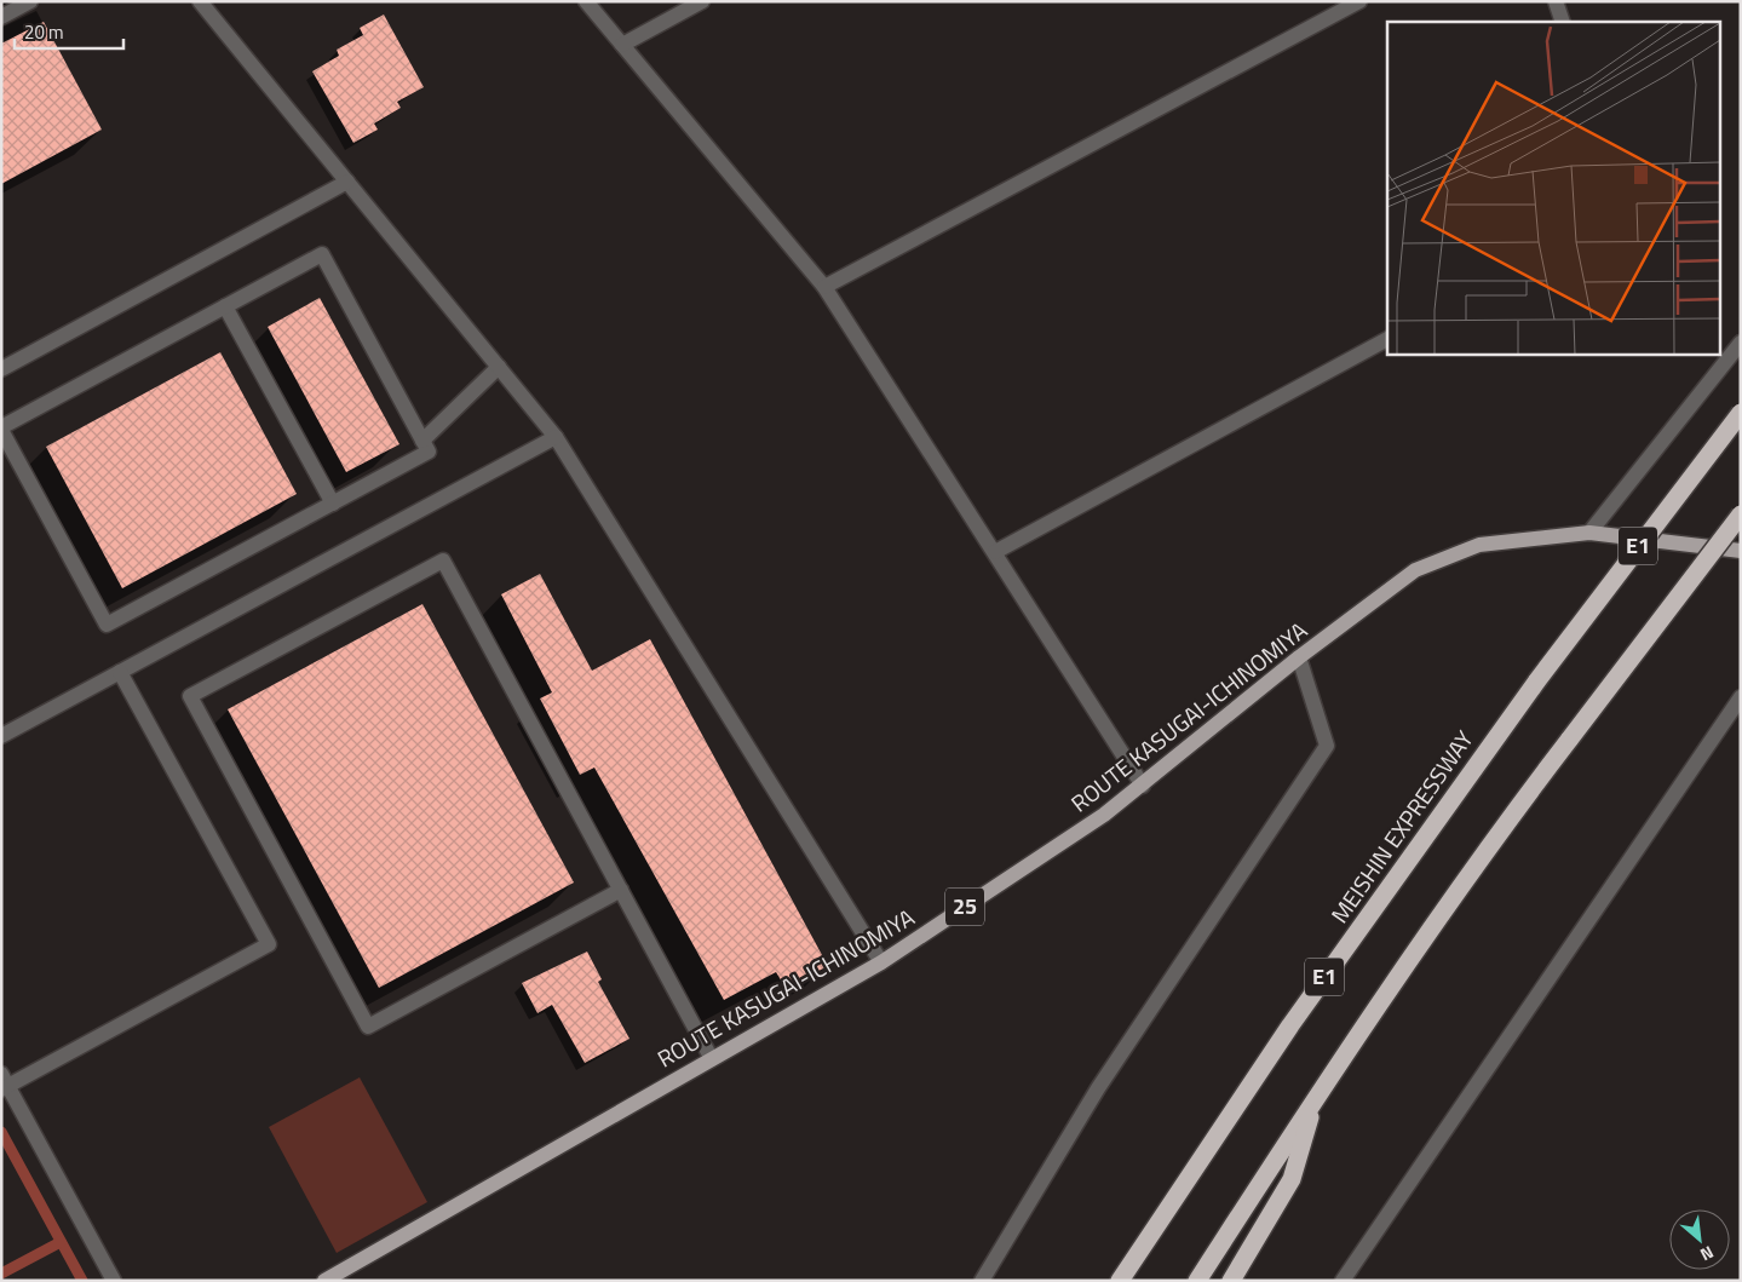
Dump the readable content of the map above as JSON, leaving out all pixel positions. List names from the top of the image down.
{
  "streets": {
    "highway": ["E1", "MEISHIN EXPRESSWAY"],
    "main road": ["ROUTE KASUGAI-ICHINOMIYA", "25"]
  },
  "scale_bar": "20 m",
  "north": "bottom right"
}
